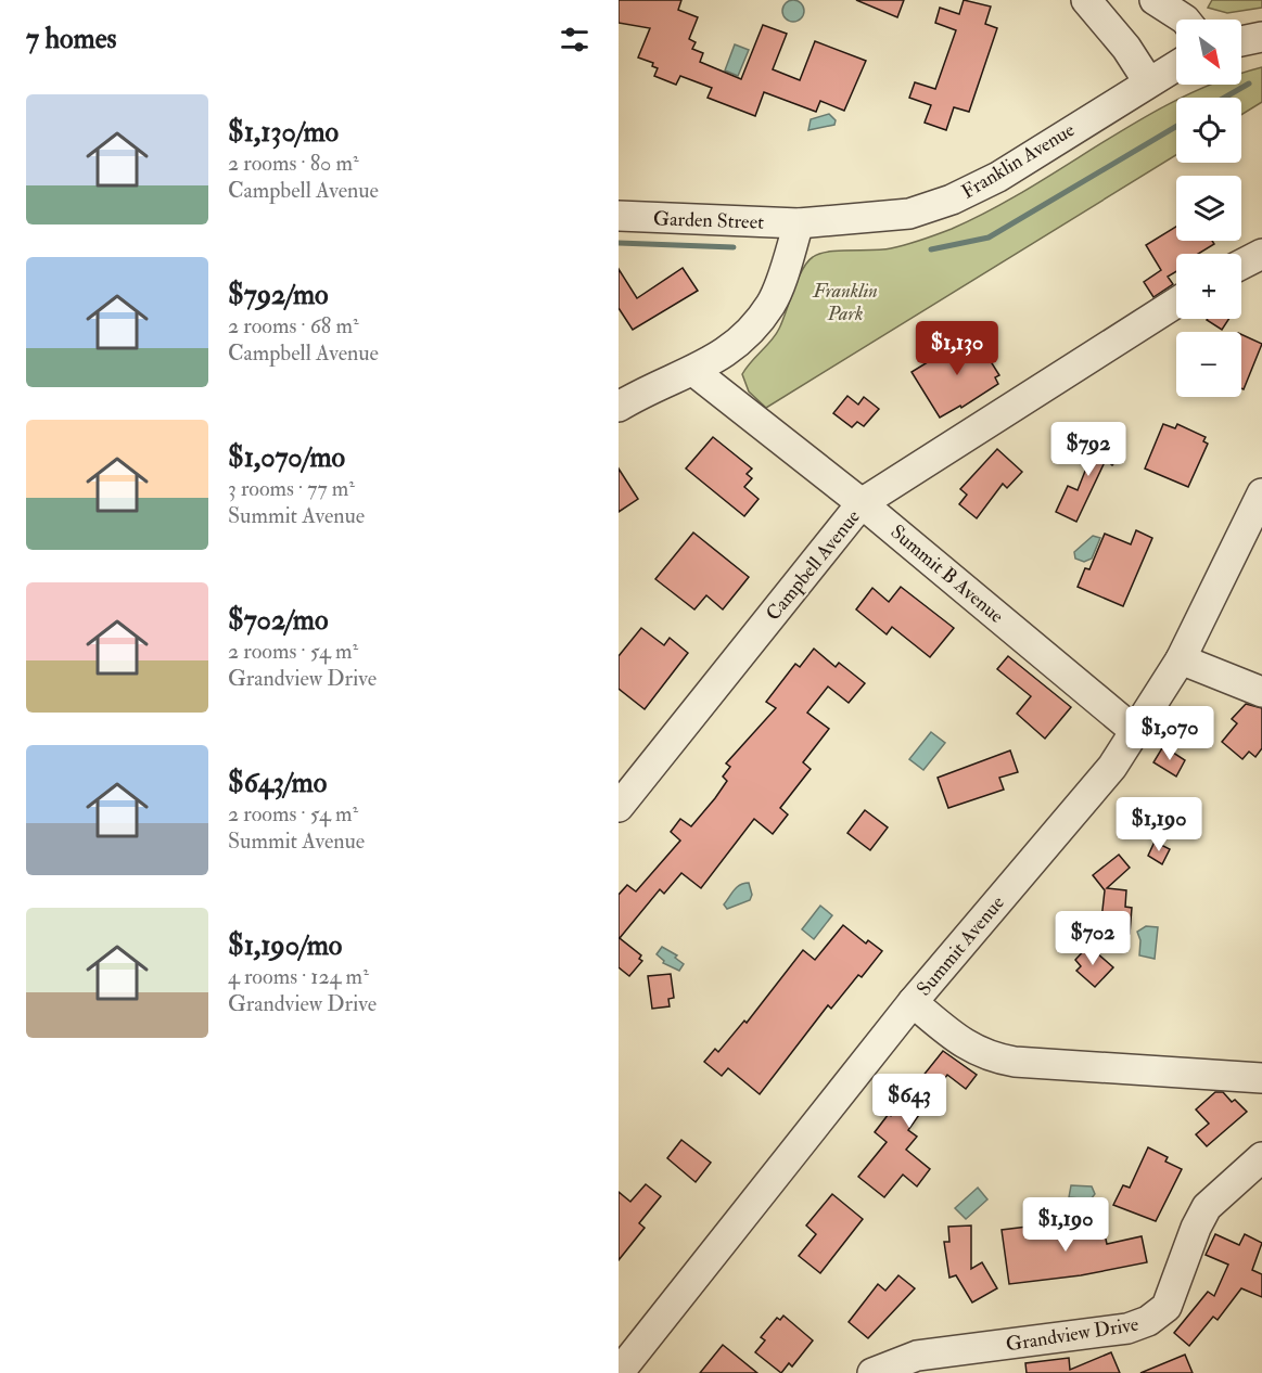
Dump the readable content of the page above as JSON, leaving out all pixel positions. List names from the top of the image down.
{
  "streets": {
    "street": [
      "Franklin Avenue",
      "Garden Street",
      "Campbell Avenue",
      "Summit B Avenue",
      "Summit Avenue",
      "Grandview Drive"
    ]
  },
  "crossings": [
    ["Franklin Avenue", "Garden Street"],
    ["Campbell Avenue", "Summit B Avenue"],
    ["Summit B Avenue", "Summit Avenue"]
  ],
  "parks": ["Franklin Park"],
  "north": "bottom right",
  "page": {
    "heading": "7 homes",
    "map_buttons": ["+", "−"],
    "list": [
      {
        "name": "$1,130/mo",
        "note": "2 rooms · 80 m² · Campbell Avenue"
      },
      {
        "name": "$792/mo",
        "note": "2 rooms · 68 m² · Campbell Avenue"
      },
      {
        "name": "$1,070/mo",
        "note": "3 rooms · 77 m² · Summit Avenue"
      },
      {
        "name": "$702/mo",
        "note": "2 rooms · 54 m² · Grandview Drive"
      },
      {
        "name": "$643/mo",
        "note": "2 rooms · 54 m² · Summit Avenue"
      },
      {
        "name": "$1,190/mo",
        "note": "4 rooms · 124 m² · Grandview Drive"
      }
    ],
    "price": [
      "$1,130",
      "$792",
      "$1,070",
      "$1,190",
      "$702",
      "$643",
      "$1,190"
    ]
  }
}
